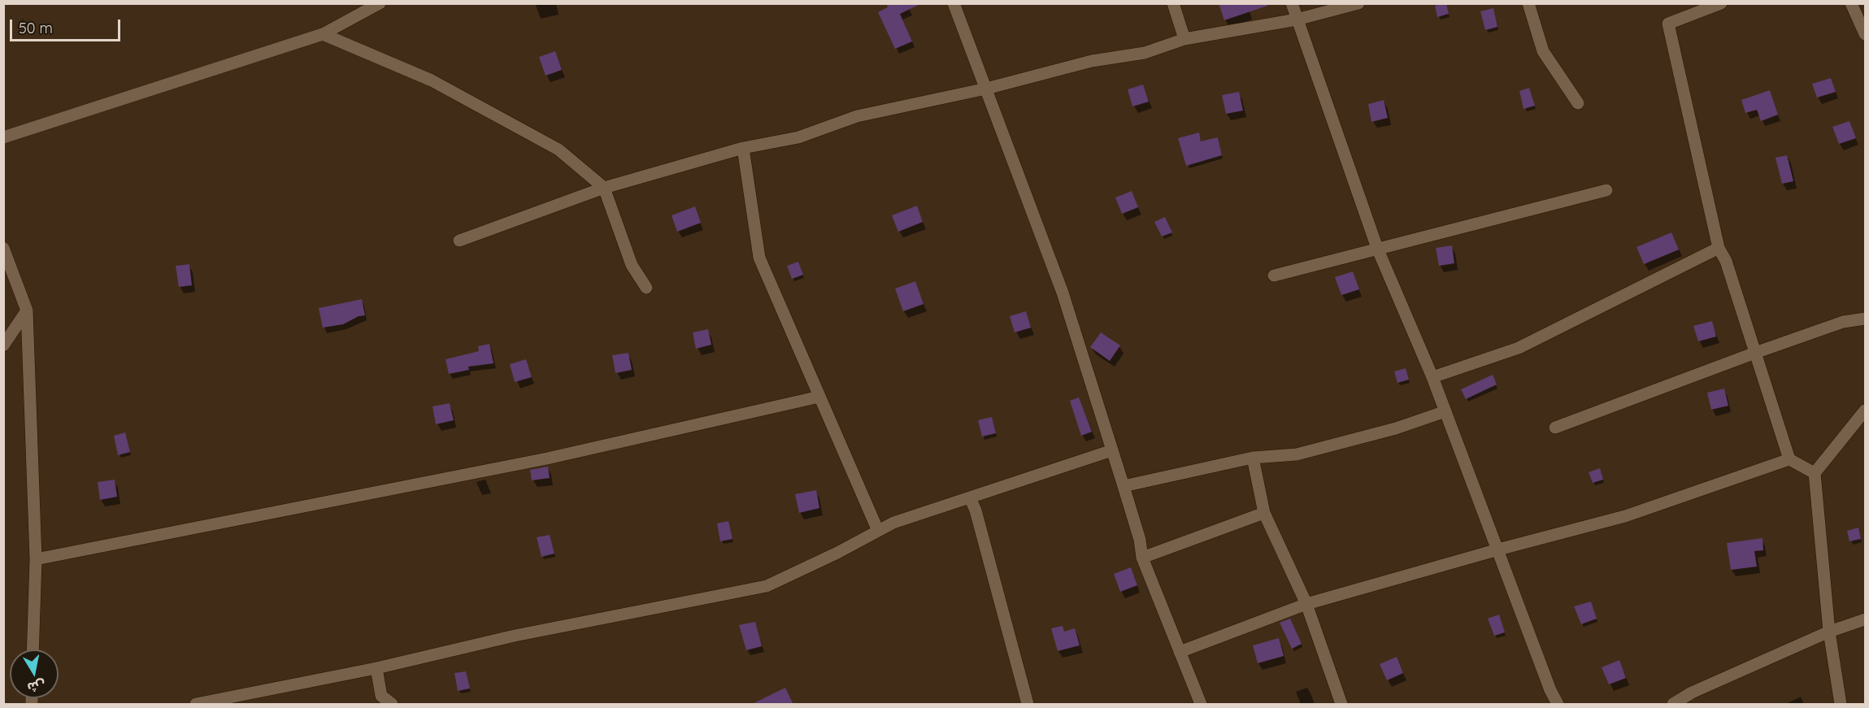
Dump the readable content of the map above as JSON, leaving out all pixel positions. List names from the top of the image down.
{
  "scale_bar": "50 m",
  "north": "bottom"
}
